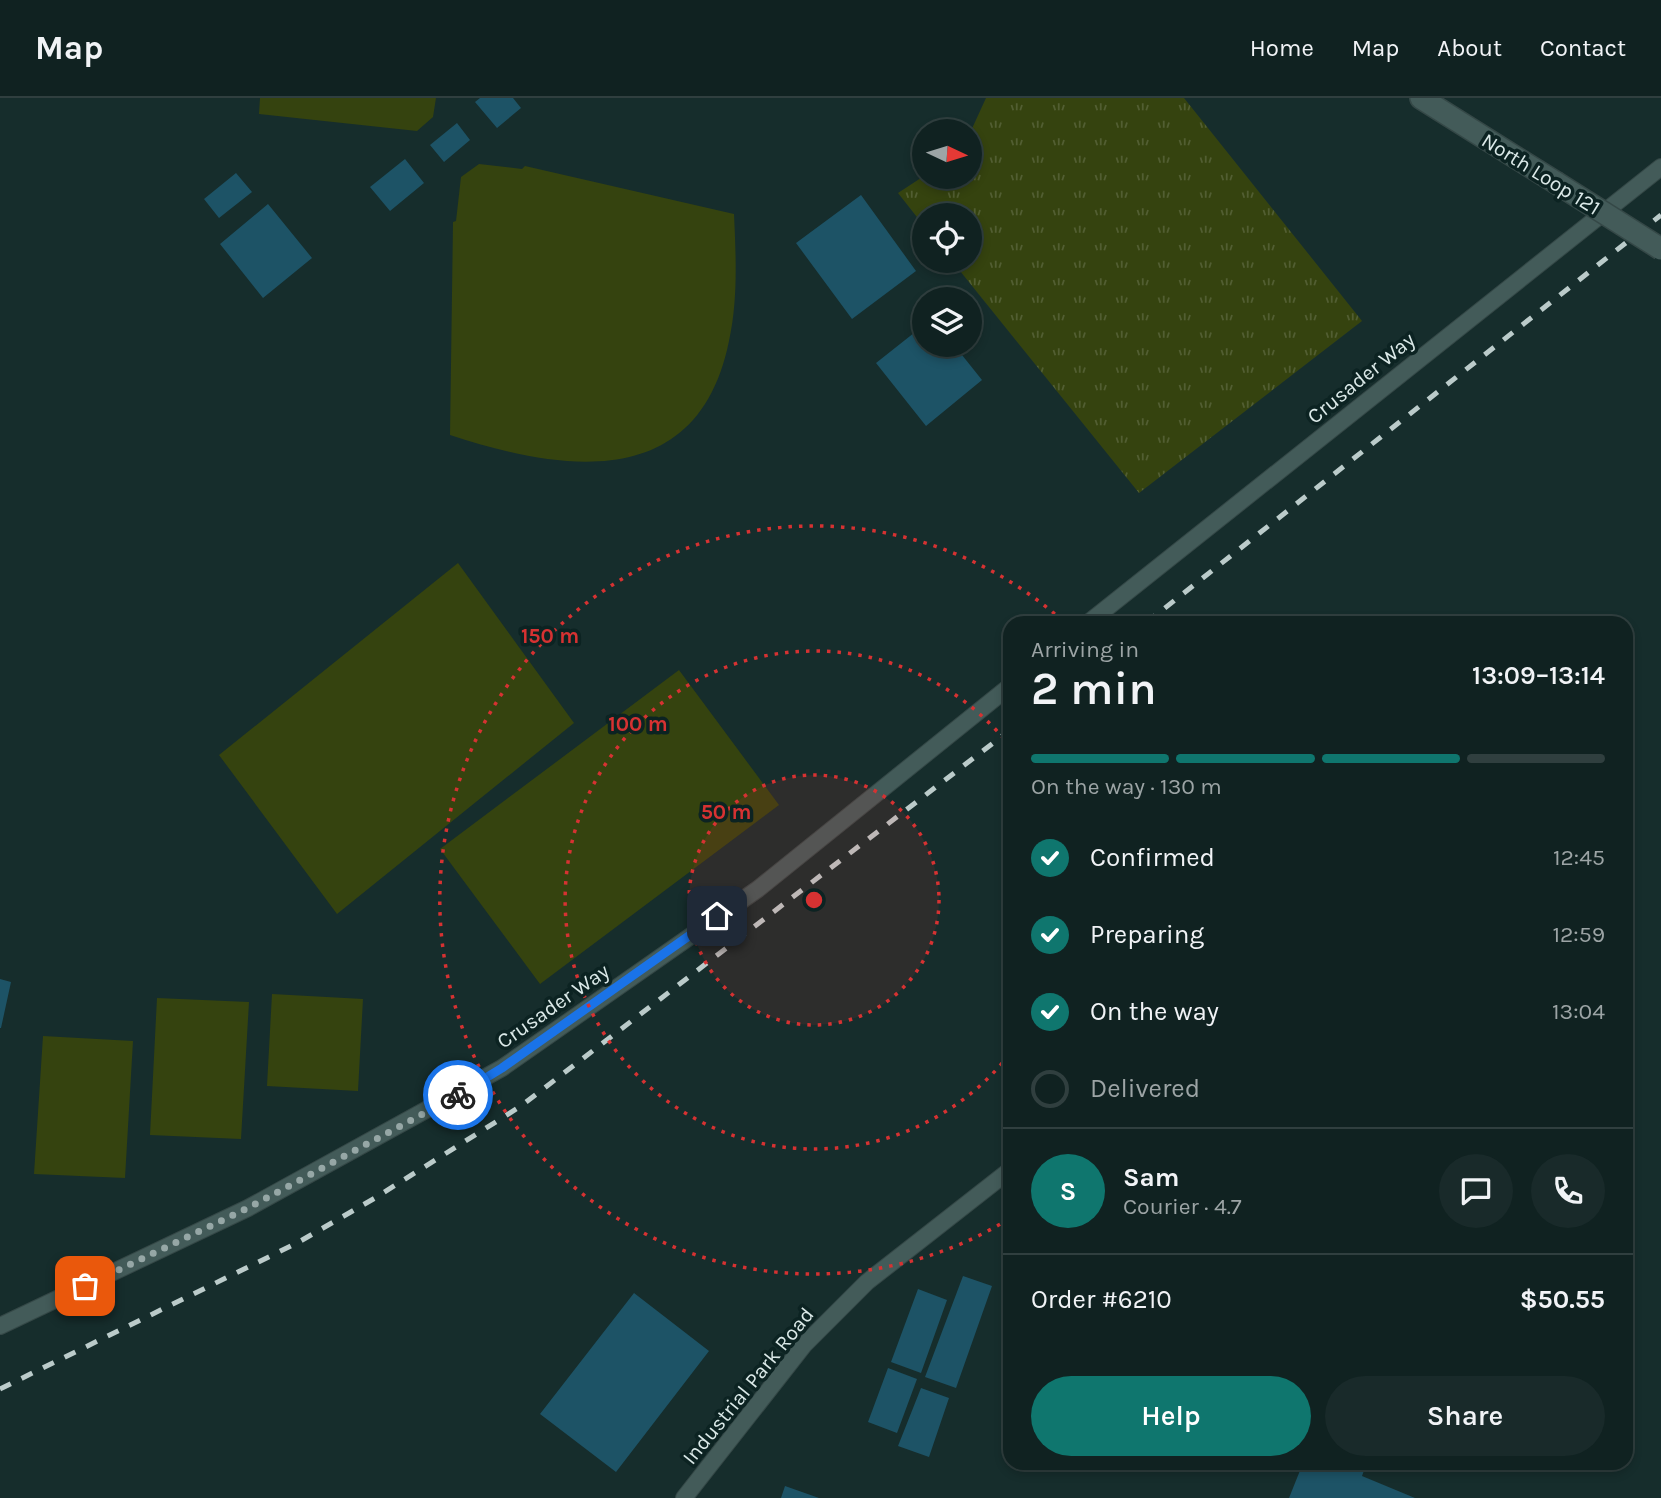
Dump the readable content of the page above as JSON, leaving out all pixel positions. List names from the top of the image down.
{
  "streets": {
    "main road": ["North Loop 121"],
    "street": ["Crusader Way", "Industrial Park Road"]
  },
  "north": "right",
  "page": {
    "header": "Map",
    "nav": [
      "Home",
      "Map",
      "About",
      "Contact"
    ],
    "heading": ["2 min", "Arriving in", "13:09–13:14"],
    "panel": [
      "Sam",
      "Courier · 4.7",
      "Order #6210",
      "$50.55"
    ],
    "bar": "On the way · 130 m",
    "list": [
      ["Confirmed", "12:45"],
      ["Preparing", "12:59"],
      ["On the way", "13:04"],
      "Delivered"
    ],
    "round": "S",
    "buttons": ["Help", "Share"]
  },
  "rings": ["150 m", "100 m", "50 m"]
}
